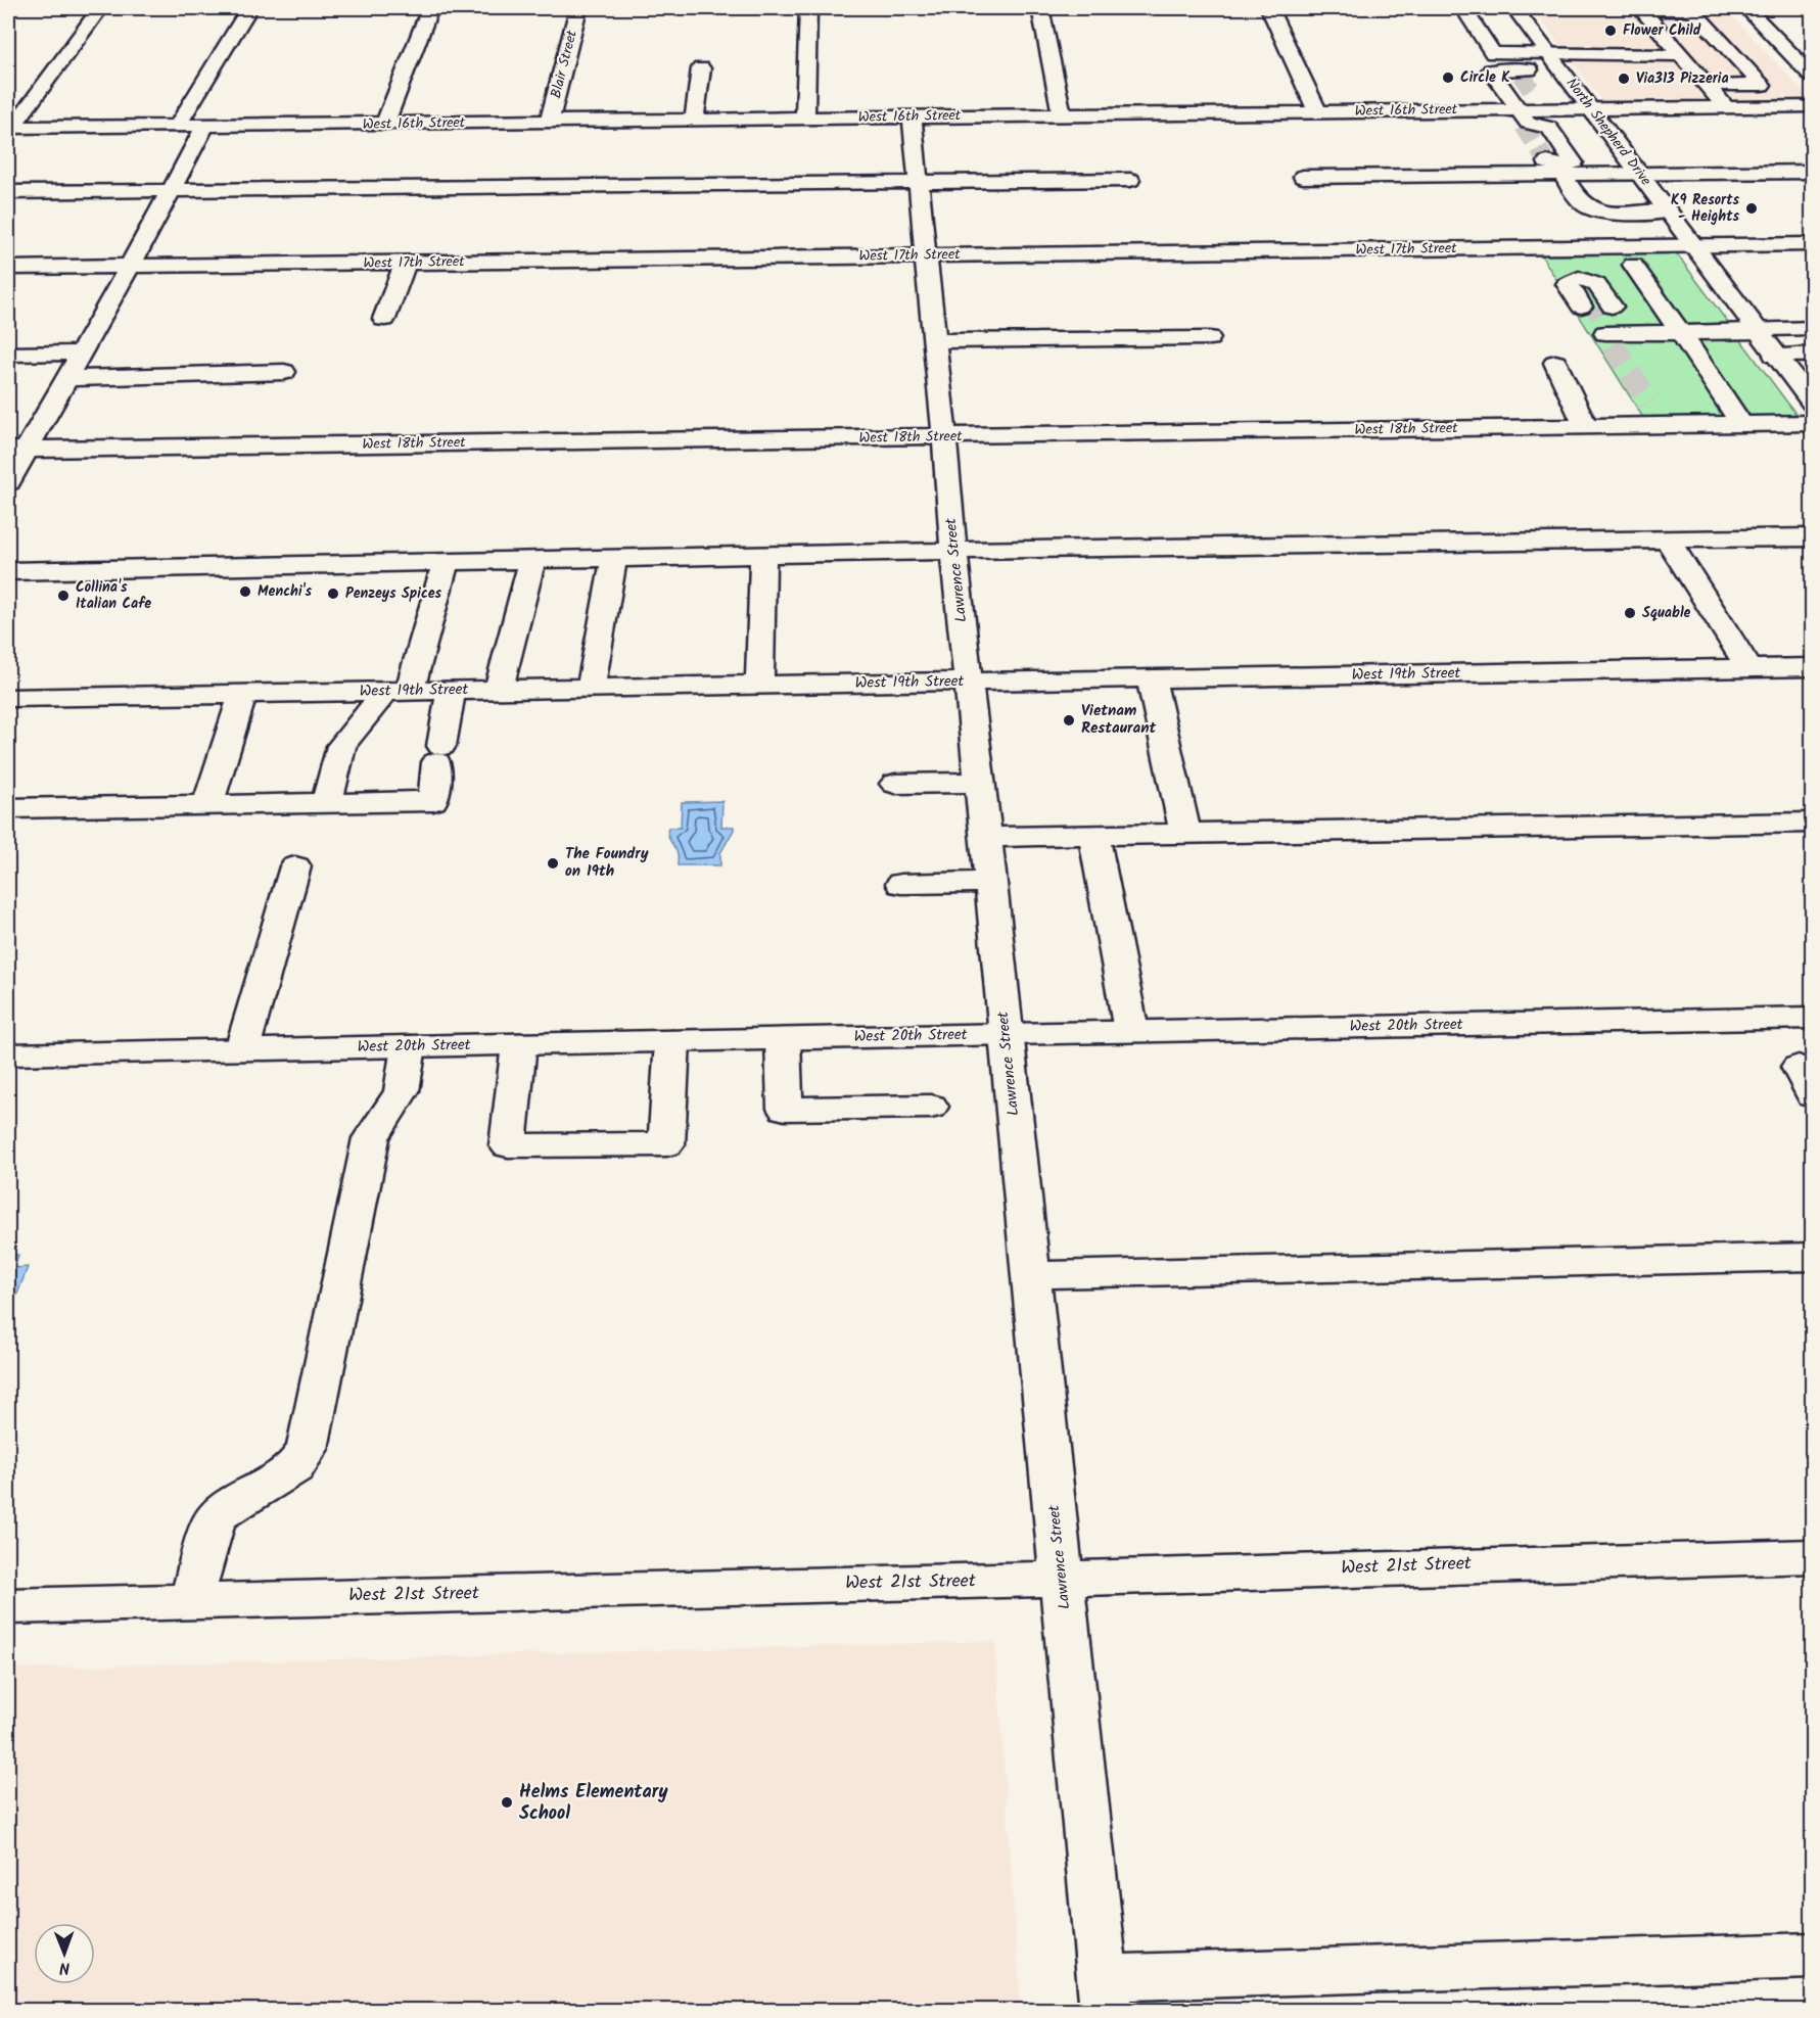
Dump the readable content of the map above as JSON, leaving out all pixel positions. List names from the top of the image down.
{
  "streets": {
    "street": [
      "Blair Street",
      "West 16th Street",
      "North Shepherd Drive",
      "West 17th Street",
      "West 18th Street",
      "Lawrence Street",
      "West 19th Street",
      "West 20th Street",
      "West 21st Street"
    ]
  },
  "crossings": [
    ["Blair Street", "West 16th Street"],
    ["West 16th Street", "North Shepherd Drive"],
    ["West 16th Street", "Lawrence Street"],
    ["North Shepherd Drive", "West 17th Street"],
    ["West 17th Street", "Lawrence Street"],
    ["West 18th Street", "Lawrence Street"],
    ["Lawrence Street", "West 19th Street"],
    ["Lawrence Street", "West 20th Street"],
    ["Lawrence Street", "West 21st Street"]
  ],
  "places": [
    "Flower Child",
    "Circle K",
    "Via313 Pizzeria",
    "K9 Resorts - Heights",
    "Menchi's",
    "Penzeys Spices",
    "Collina's Italian Cafe",
    "Squable",
    "Vietnam Restaurant",
    "The Foundry on 19th",
    "Helms Elementary School"
  ],
  "north": "bottom"
}
